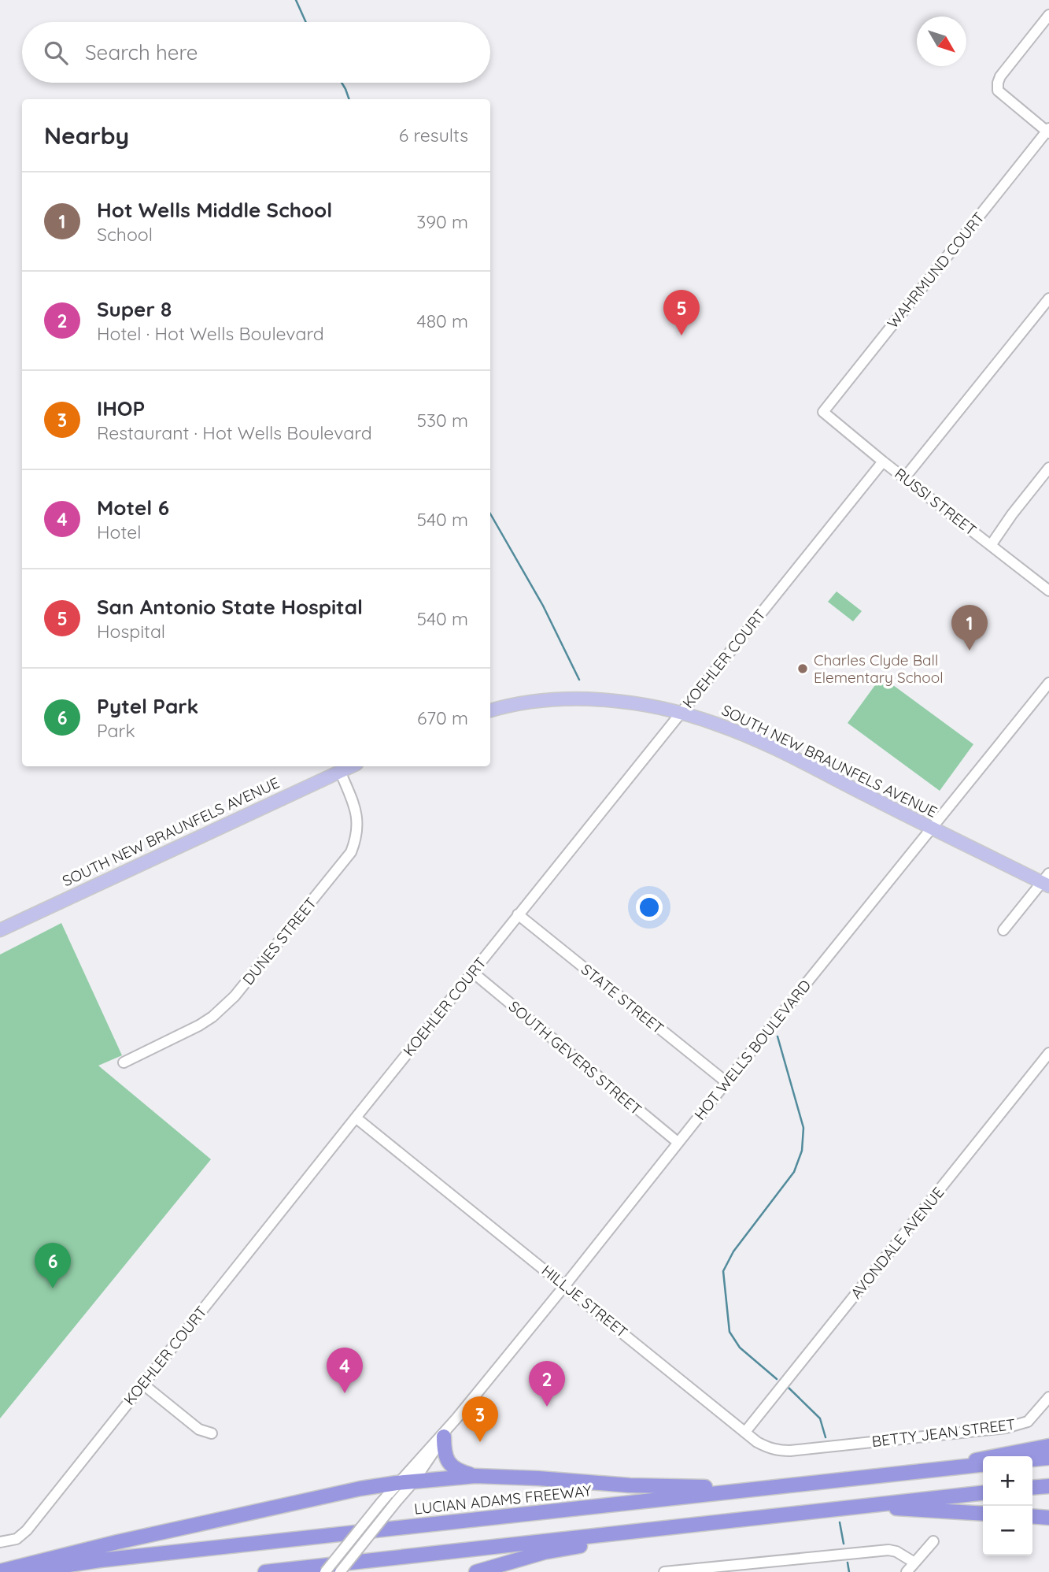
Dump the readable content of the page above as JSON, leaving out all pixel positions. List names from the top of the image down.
{
  "streets": {
    "highway": ["LUCIAN ADAMS FREEWAY"],
    "main road": ["SOUTH NEW BRAUNFELS AVENUE"],
    "street": [
      "WAHRMUND COURT",
      "RUSSI STREET",
      "KOEHLER COURT",
      "DUNES STREET",
      "STATE STREET",
      "HOT WELLS BOULEVARD",
      "SOUTH GEVERS STREET",
      "AVONDALE AVENUE",
      "HILLJE STREET",
      "BETTY JEAN STREET"
    ]
  },
  "crossings": [
    ["WAHRMUND COURT", "RUSSI STREET"],
    ["RUSSI STREET", "KOEHLER COURT"],
    ["KOEHLER COURT", "SOUTH NEW BRAUNFELS AVENUE"],
    ["KOEHLER COURT", "STATE STREET"],
    ["KOEHLER COURT", "SOUTH GEVERS STREET"],
    ["KOEHLER COURT", "HILLJE STREET"],
    ["SOUTH NEW BRAUNFELS AVENUE", "DUNES STREET"],
    ["SOUTH NEW BRAUNFELS AVENUE", "HOT WELLS BOULEVARD"],
    ["STATE STREET", "HOT WELLS BOULEVARD"],
    ["HOT WELLS BOULEVARD", "SOUTH GEVERS STREET"],
    ["HOT WELLS BOULEVARD", "HILLJE STREET"],
    ["AVONDALE AVENUE", "HILLJE STREET"],
    ["HILLJE STREET", "BETTY JEAN STREET"]
  ],
  "places": ["Charles Clyde Ball Elementary School"],
  "north": "bottom right",
  "page": {
    "search": "Search here",
    "heading": ["Nearby", "6 results"],
    "list": [
      {
        "mark": "1",
        "name": "Hot Wells Middle School",
        "note": "School",
        "value": "390 m"
      },
      {
        "mark": "2",
        "name": "Super 8",
        "note": "Hotel · Hot Wells Boulevard",
        "value": "480 m"
      },
      {
        "mark": "3",
        "name": "IHOP",
        "note": "Restaurant · Hot Wells Boulevard",
        "value": "530 m"
      },
      {
        "mark": "4",
        "name": "Motel 6",
        "note": "Hotel",
        "value": "540 m"
      },
      {
        "mark": "5",
        "name": "San Antonio State Hospital",
        "note": "Hospital",
        "value": "540 m"
      },
      {
        "mark": "6",
        "name": "Pytel Park",
        "note": "Park",
        "value": "670 m"
      }
    ],
    "pins": [
      "5",
      "1",
      "6",
      "4",
      "2",
      "3"
    ],
    "map_buttons": ["+", "−"]
  }
}
